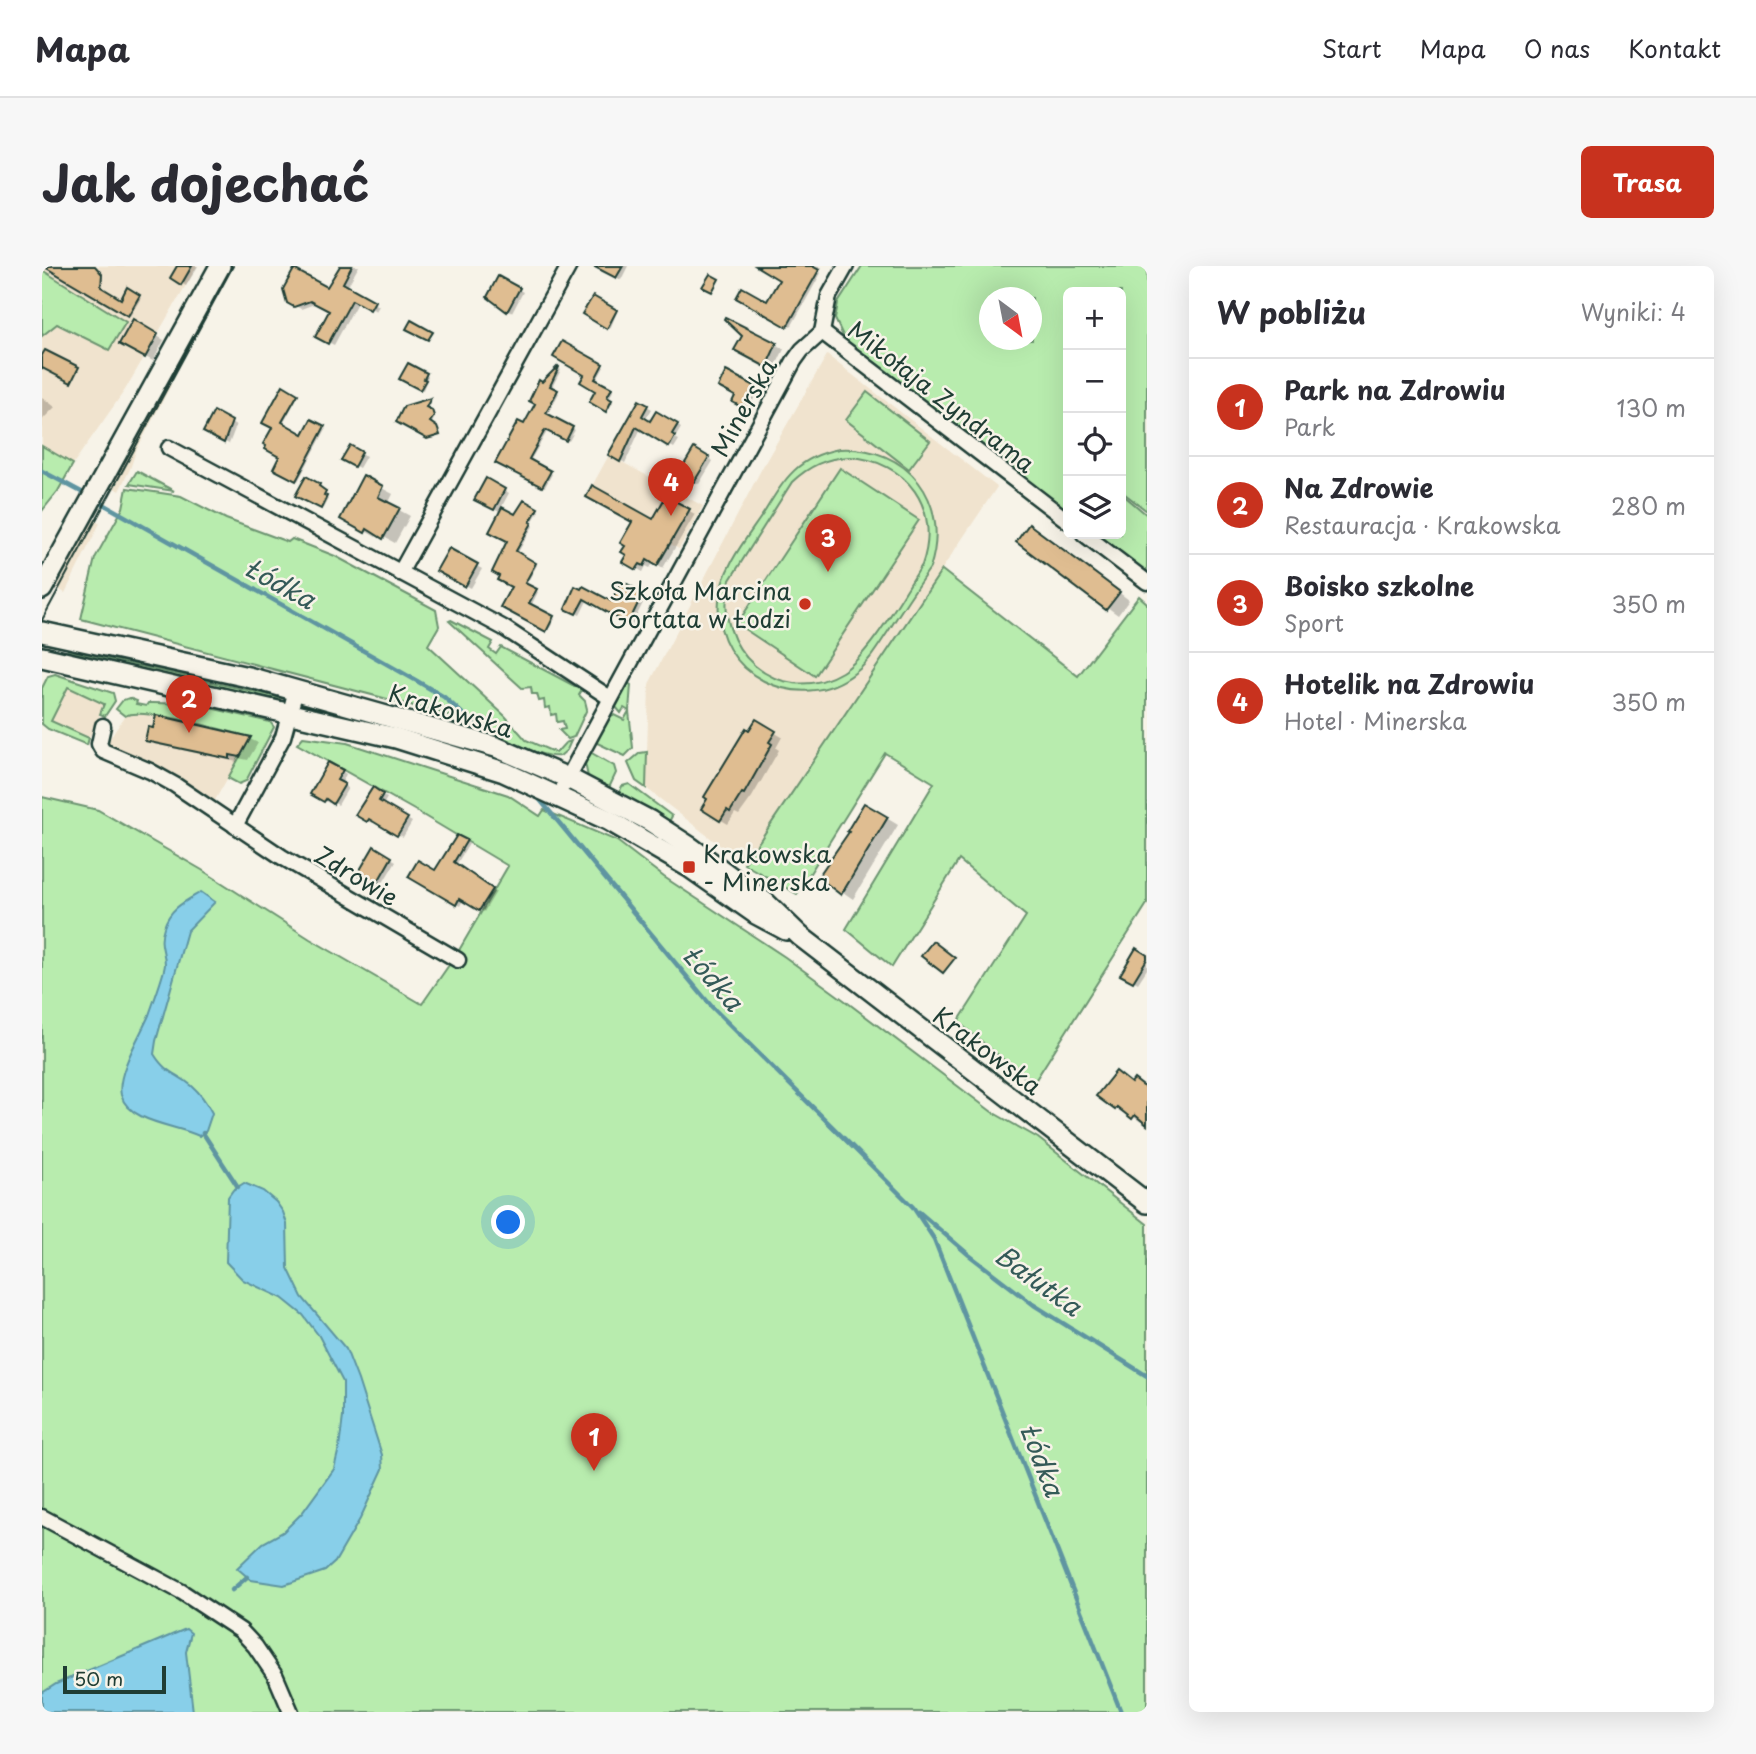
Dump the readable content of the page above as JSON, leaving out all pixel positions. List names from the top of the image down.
{
  "streets": {
    "main road": ["Krakowska"],
    "street": ["Mikołaja Zyndrama", "Minerska", "Zdrowie"]
  },
  "crossings": [
    ["Mikołaja Zyndrama", "Minerska"],
    ["Minerska", "Krakowska"]
  ],
  "water": ["Łódka", "Bałutka"],
  "places": {
    "other": ["Szkoła Marcina Gortata w Łodzi"],
    "transit": ["Krakowska - Minerska"]
  },
  "scale_bar": "50 m",
  "north": "bottom right",
  "page": {
    "header": "Mapa",
    "nav": [
      "Start",
      "Mapa",
      "O nas",
      "Kontakt"
    ],
    "title": "Jak dojechać",
    "buttons": "Trasa",
    "heading": ["W pobliżu", "Wyniki: 4"],
    "map_buttons": ["+", "−"],
    "list": [
      {
        "mark": "1",
        "name": "Park na Zdrowiu",
        "note": "Park",
        "value": "130 m"
      },
      {
        "mark": "2",
        "name": "Na Zdrowie",
        "note": "Restauracja · Krakowska",
        "value": "280 m"
      },
      {
        "mark": "3",
        "name": "Boisko szkolne",
        "note": "Sport",
        "value": "350 m"
      },
      {
        "mark": "4",
        "name": "Hotelik na Zdrowiu",
        "note": "Hotel · Minerska",
        "value": "350 m"
      }
    ],
    "pins": [
      "4",
      "3",
      "2",
      "1"
    ],
    "scale": "50 m"
  }
}
